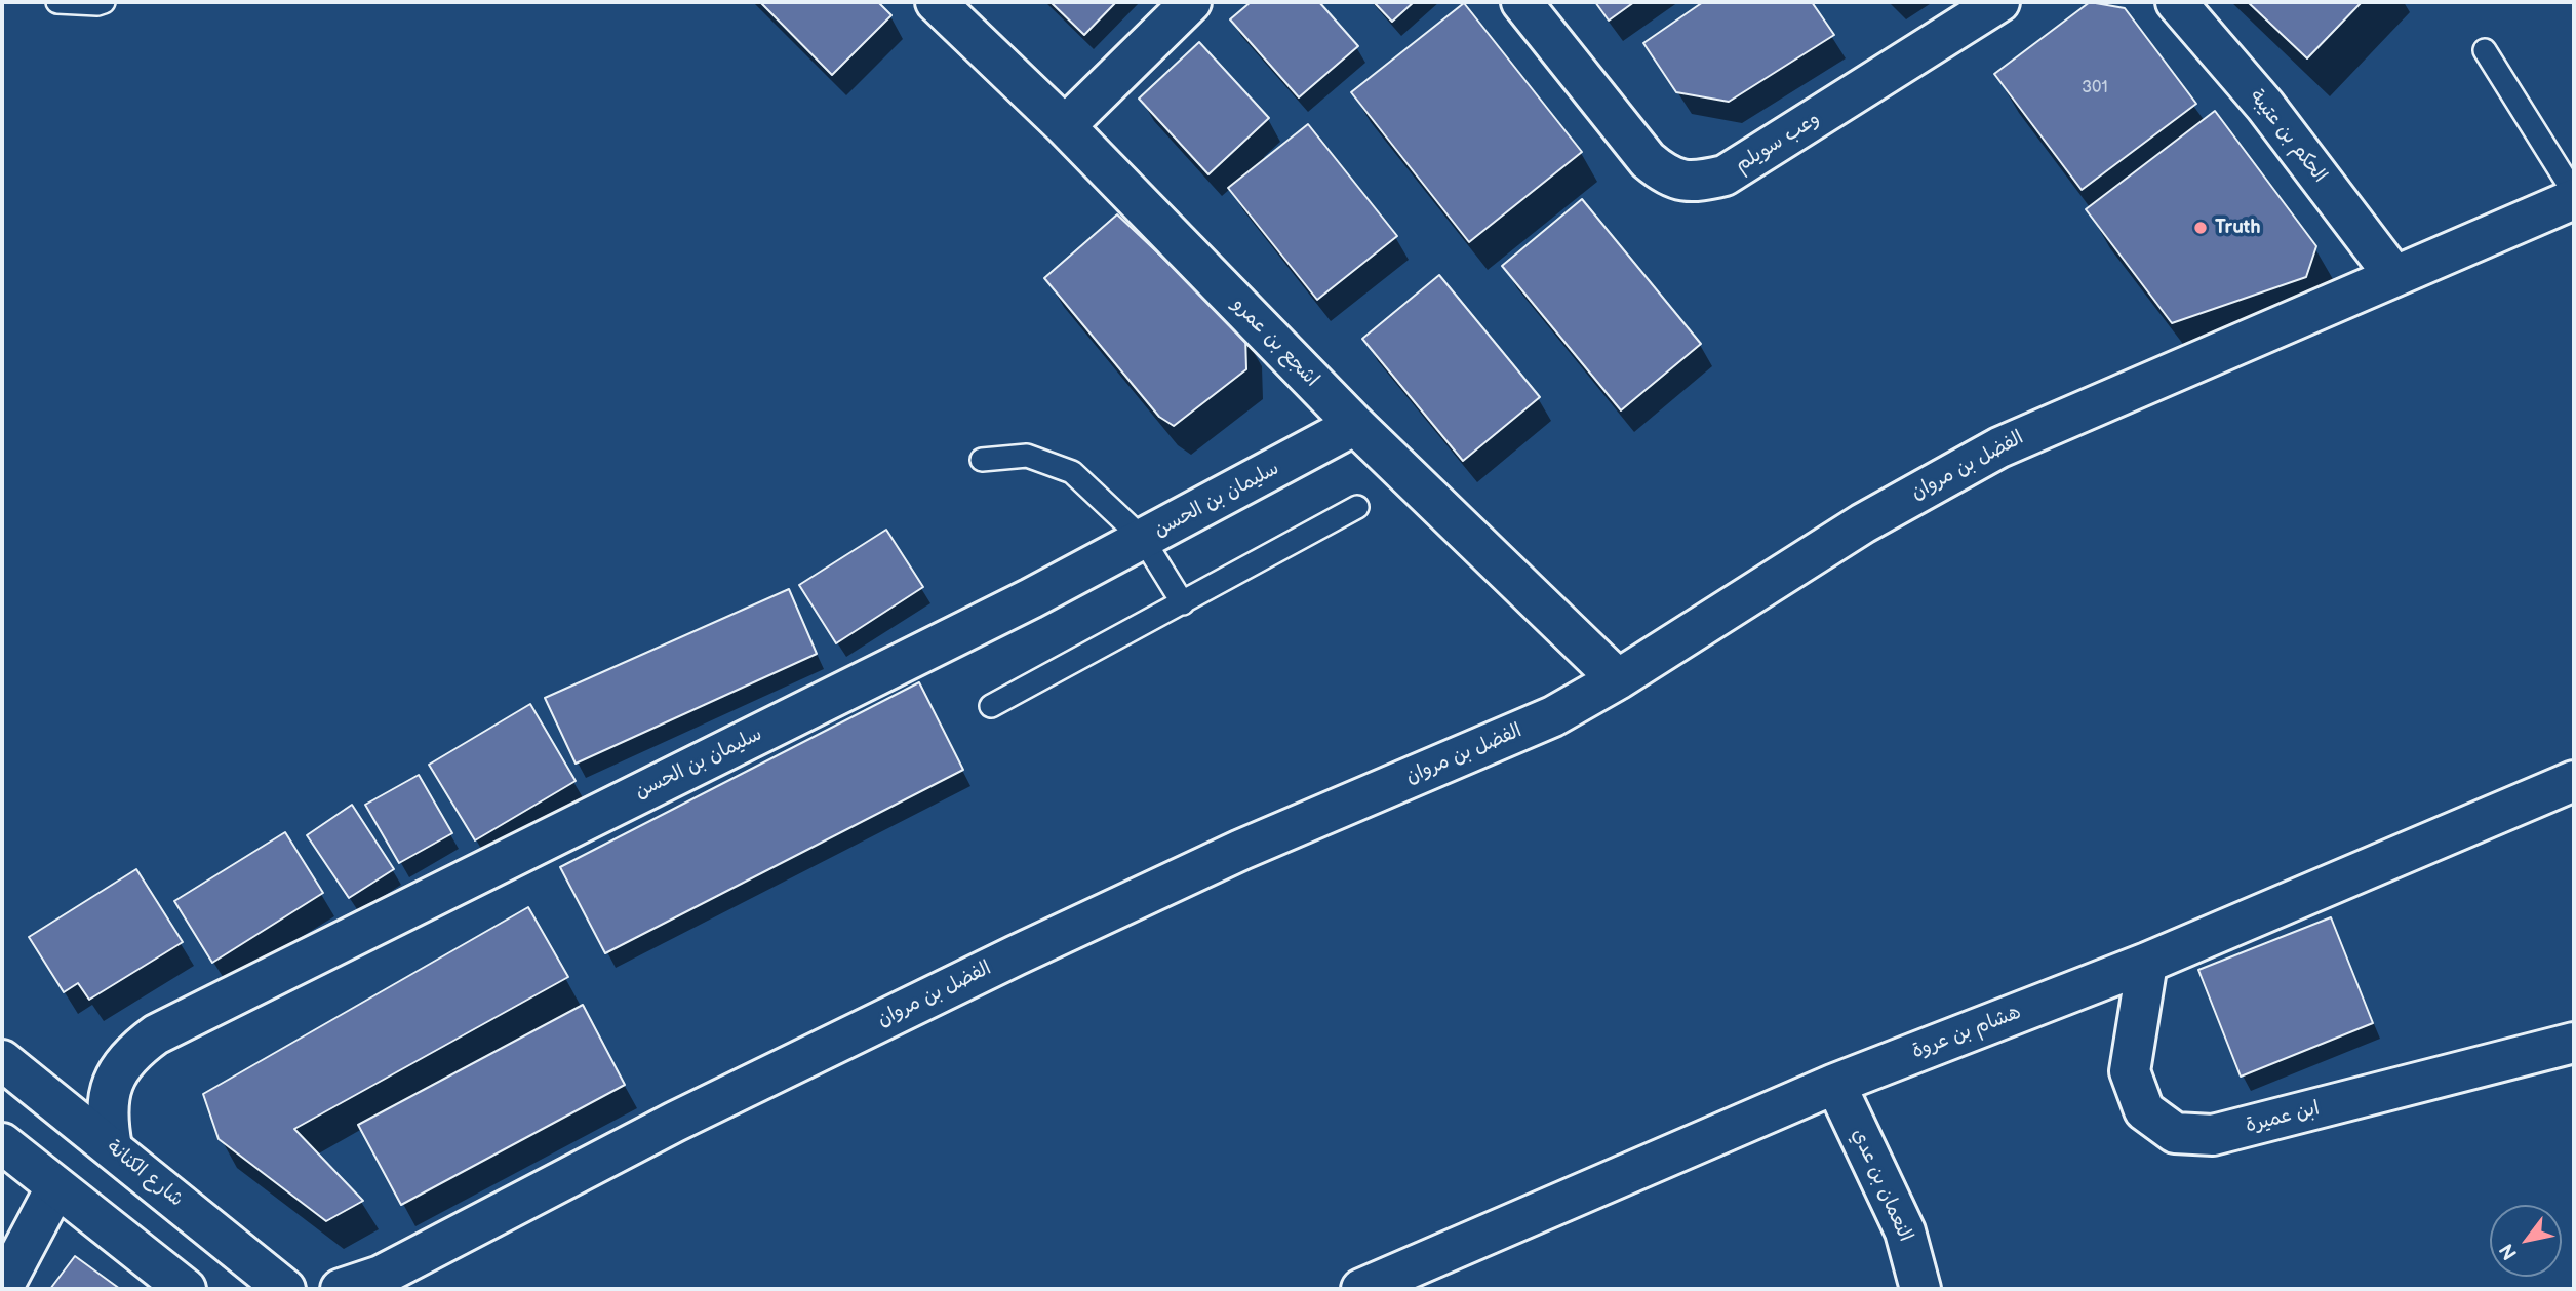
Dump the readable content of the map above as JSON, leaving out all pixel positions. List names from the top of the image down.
{
  "streets": {
    "street": [
      "الحكم بن عتيبة",
      "وعب سويلم",
      "اشجع بن عمرو",
      "الفضل بن مروان",
      "سليمان بن الحسن",
      "هشام بن عروة",
      "ابن عميرة",
      "شارع الكنانة",
      "النعمان بن عدي"
    ]
  },
  "crossings": [
    ["الحكم بن عتيبة", "الفضل بن مروان"],
    ["اشجع بن عمرو", "الفضل بن مروان"],
    ["اشجع بن عمرو", "سليمان بن الحسن"],
    ["سليمان بن الحسن", "شارع الكنانة"],
    ["هشام بن عروة", "ابن عميرة"],
    ["هشام بن عروة", "النعمان بن عدي"]
  ],
  "places": ["Truth"],
  "house_numbers": ["301"],
  "north": "bottom left"
}
